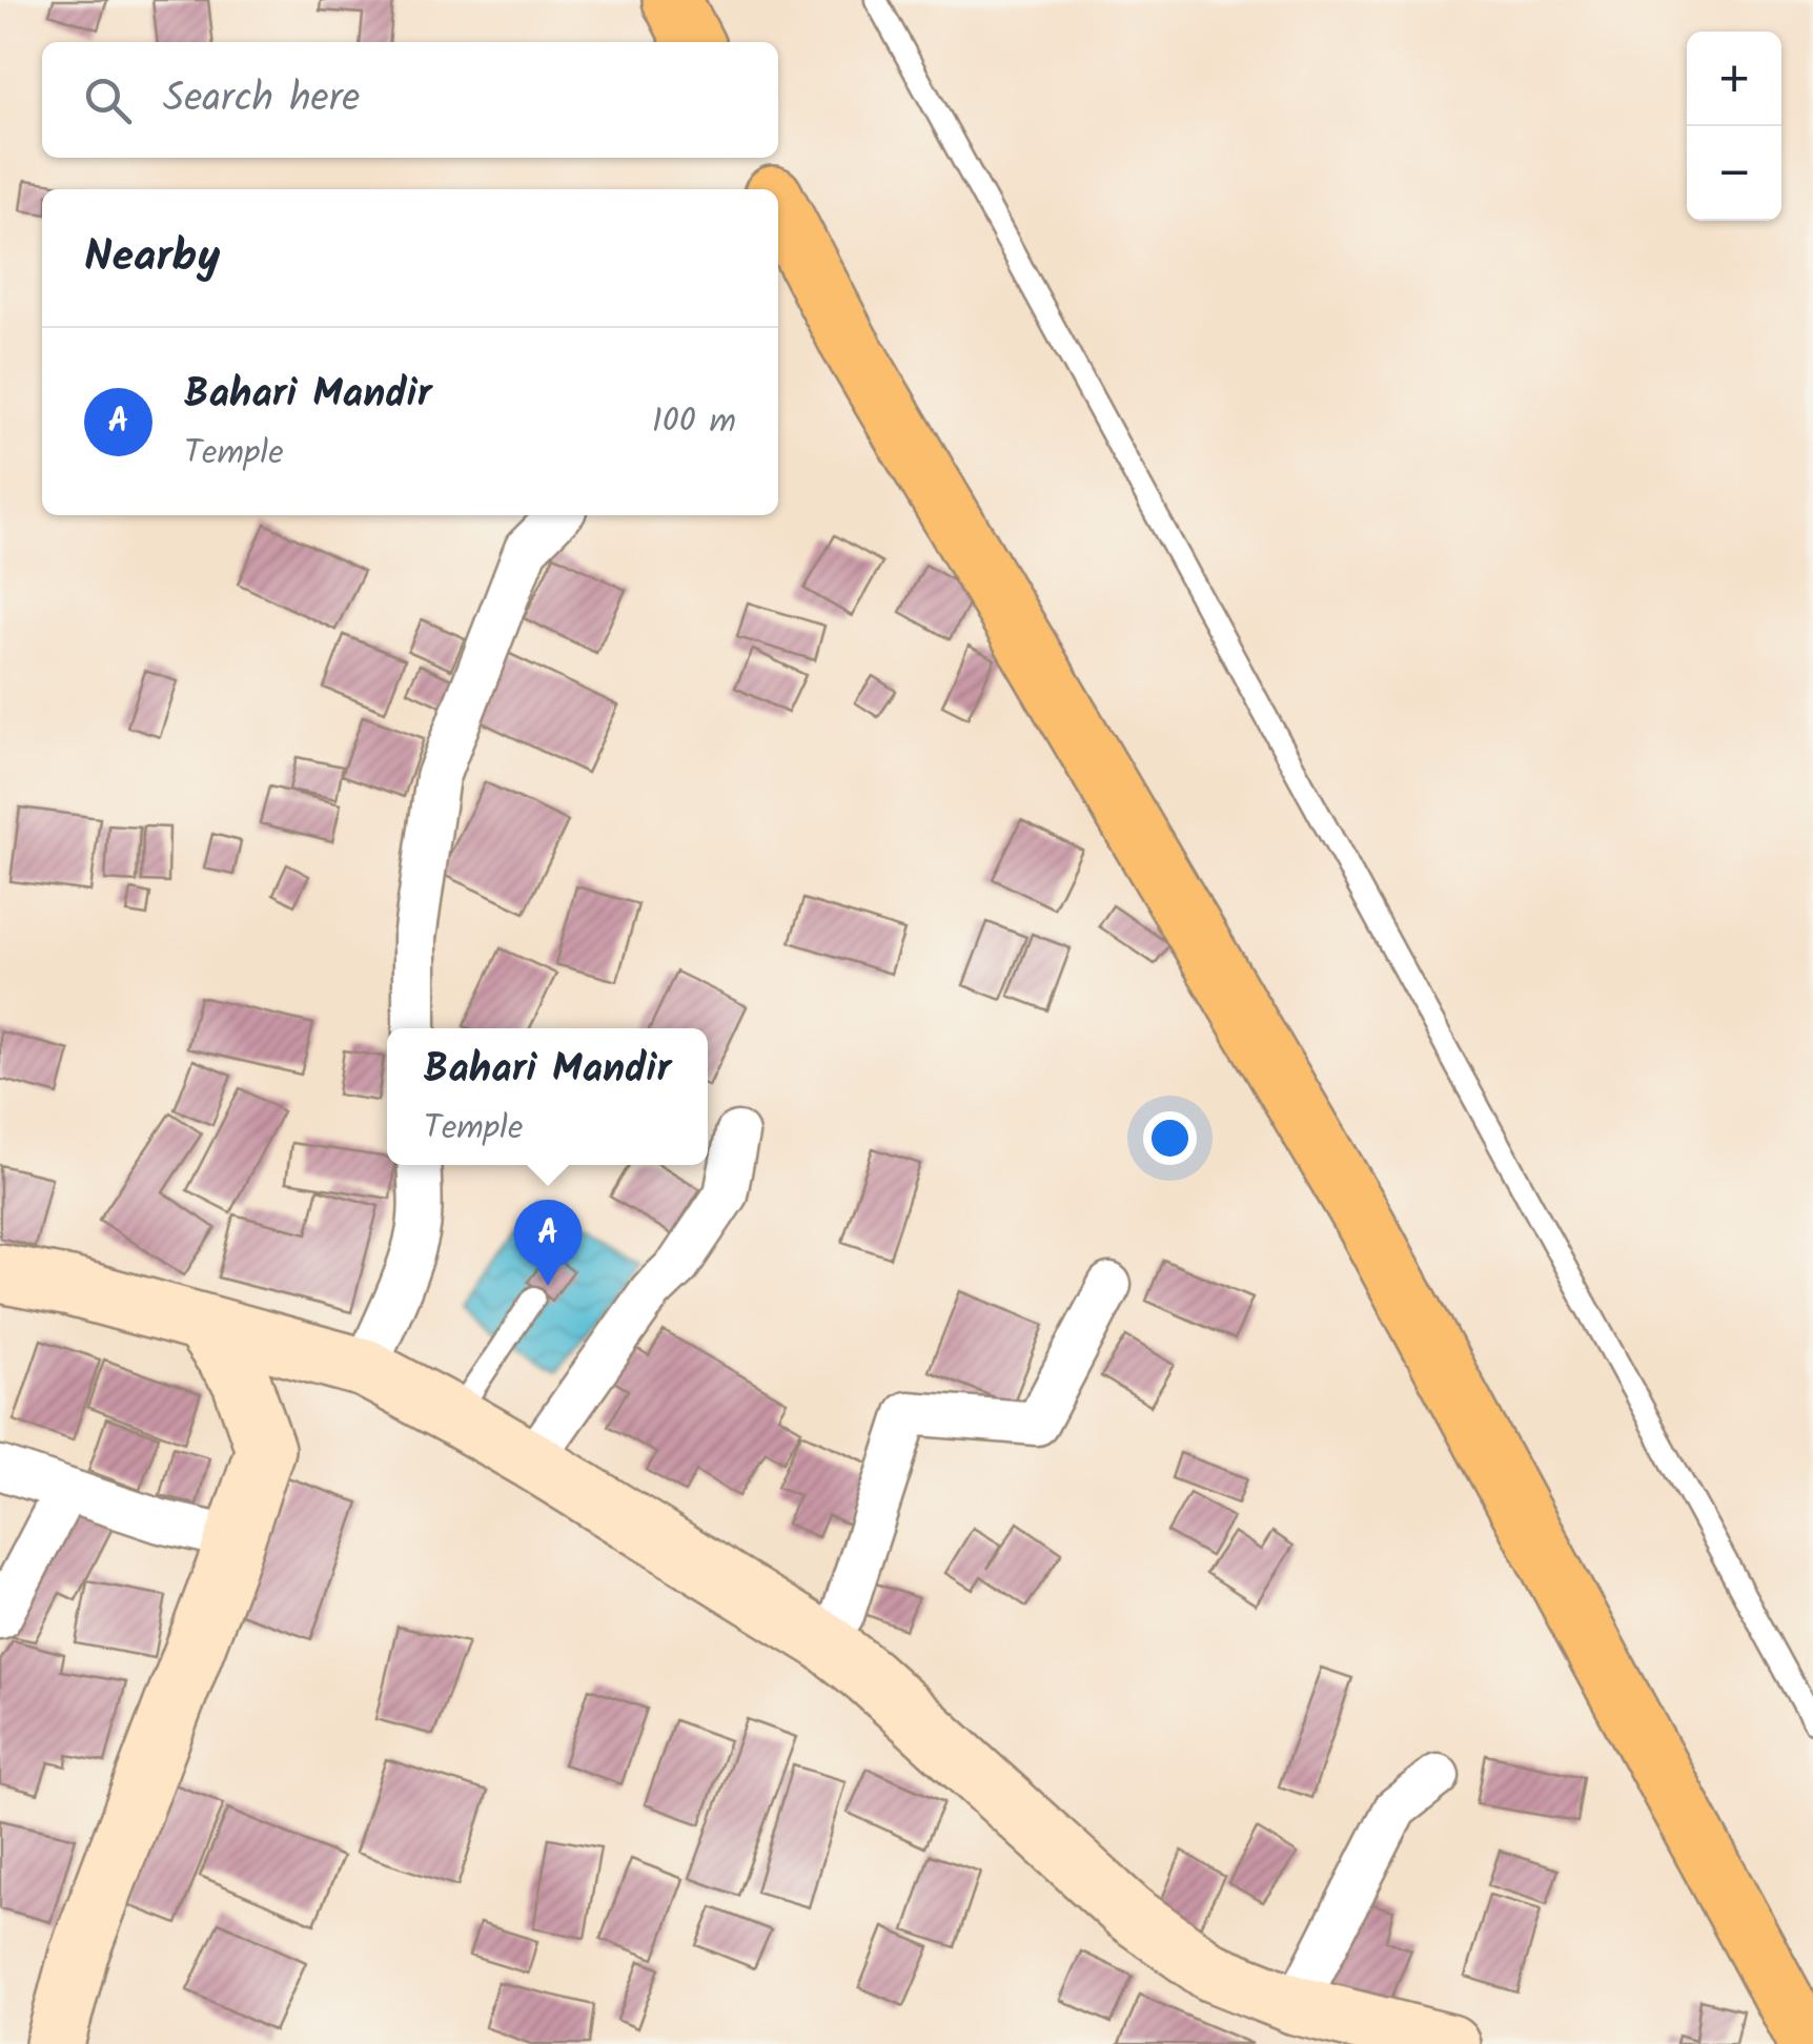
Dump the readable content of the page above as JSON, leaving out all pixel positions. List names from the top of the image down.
{
  "page": {
    "map_buttons": ["+", "−"],
    "search": "Search here",
    "heading": "Nearby",
    "list": [
      {
        "mark": "A",
        "name": "Bahari Mandir",
        "note": "Temple",
        "value": "100 m"
      }
    ],
    "popup": ["Bahari Mandir", "Temple"],
    "pins": "A"
  }
}
